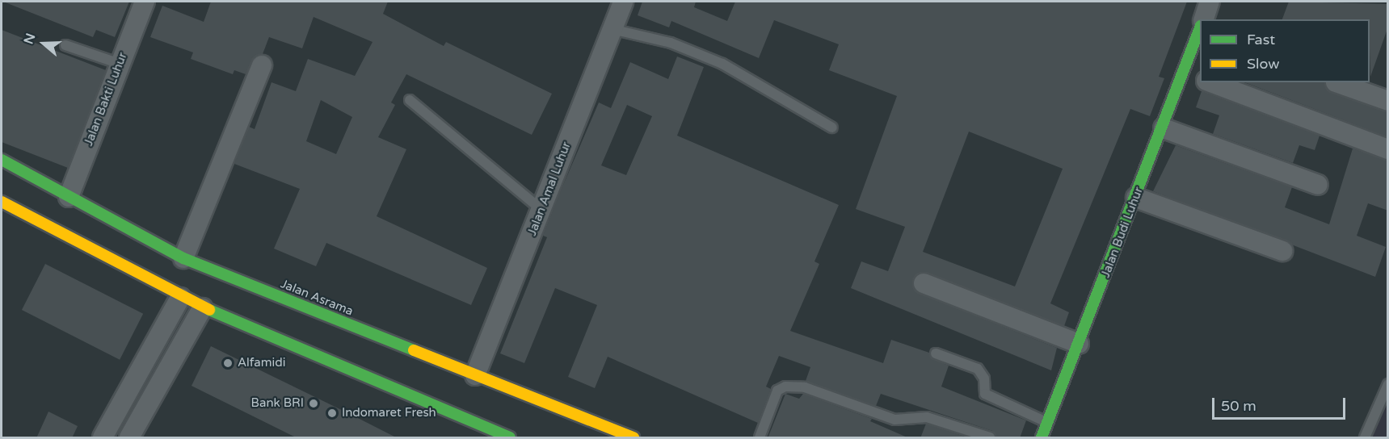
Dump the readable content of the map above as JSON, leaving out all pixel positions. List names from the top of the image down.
{
  "streets": {
    "main road": ["Jalan Budi Luhur", "Jalan Asrama"],
    "street": ["Jalan Bakti Luhur", "Jalan Amal Luhur"]
  },
  "crossings": [
    ["Jalan Bakti Luhur", "Jalan Asrama"],
    ["Jalan Amal Luhur", "Jalan Asrama"]
  ],
  "places": ["Alfamidi", "Bank BRI", "Indomaret Fresh"],
  "legend": ["Fast", "Slow"],
  "scale_bar": "50 m",
  "north": "left"
}
